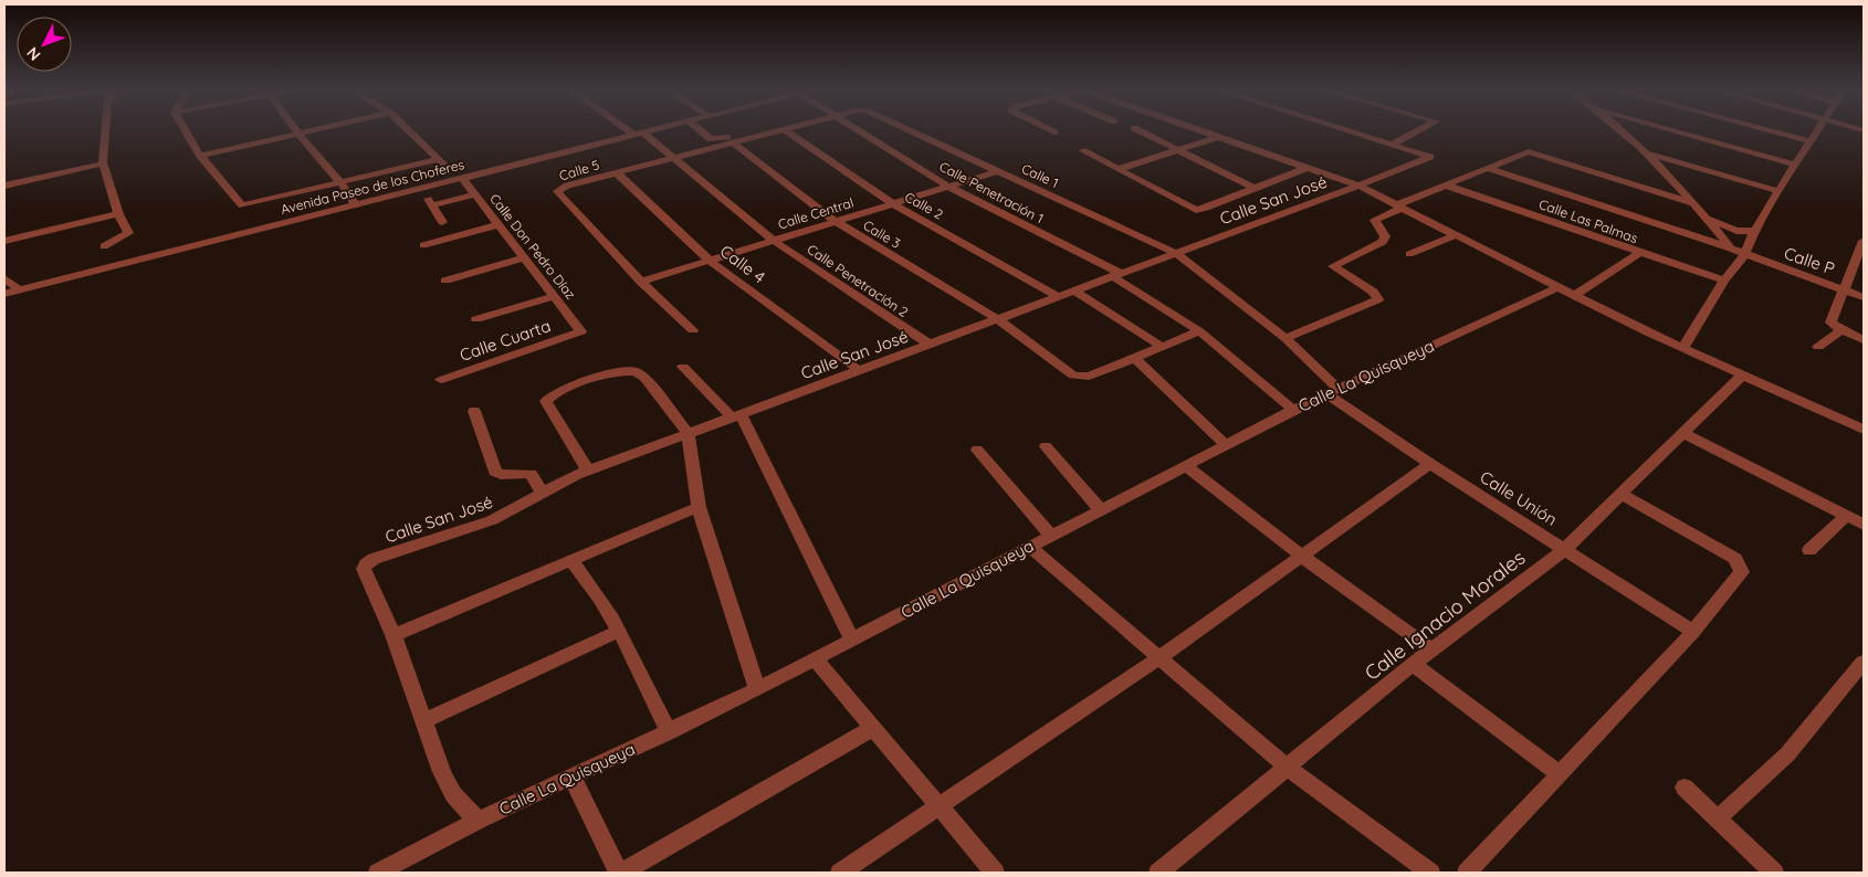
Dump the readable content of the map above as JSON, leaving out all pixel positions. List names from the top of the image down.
{
  "streets": {
    "street": [
      "Calle 5",
      "Calle 1",
      "Avenida Paseo de los Choferes",
      "Calle Penetración 1",
      "Calle San José",
      "Calle 2",
      "Calle Central",
      "Calle Las Palmas",
      "Calle 3",
      "Calle Don Pedro Díaz",
      "Calle P",
      "Calle 4",
      "Calle Penetración 2",
      "Calle Cuarta",
      "Calle La Quisqueya",
      "Calle Unión",
      "Calle Ignacio Morales"
    ]
  },
  "crossings": [
    ["Calle 5", "Calle Central"],
    ["Calle 5", "Calle 3"],
    ["Calle 5", "Calle 4"],
    ["Calle 5", "Calle Penetración 2"],
    ["Calle 1", "Calle San José"],
    ["Calle 1", "Calle Central"],
    ["Calle 1", "Calle Unión"],
    ["Avenida Paseo de los Choferes", "Calle Don Pedro Díaz"],
    ["Avenida Paseo de los Choferes", "Calle Penetración 2"],
    ["Calle Penetración 1", "Calle San José"],
    ["Calle Penetración 1", "Calle Central"],
    ["Calle Penetración 1", "Calle 3"],
    ["Calle Penetración 1", "Calle La Quisqueya"],
    ["Calle San José", "Calle 2"],
    ["Calle San José", "Calle 3"],
    ["Calle San José", "Calle 4"],
    ["Calle San José", "Calle Penetración 2"],
    ["Calle San José", "Calle Unión"],
    ["Calle 2", "Calle Central"],
    ["Calle Central", "Calle 3"],
    ["Calle Central", "Calle 4"],
    ["Calle Central", "Calle Penetración 2"],
    ["Calle Don Pedro Díaz", "Calle Cuarta"],
    ["Calle La Quisqueya", "Calle Unión"],
    ["Calle Unión", "Calle Ignacio Morales"]
  ],
  "north": "bottom left"
}
